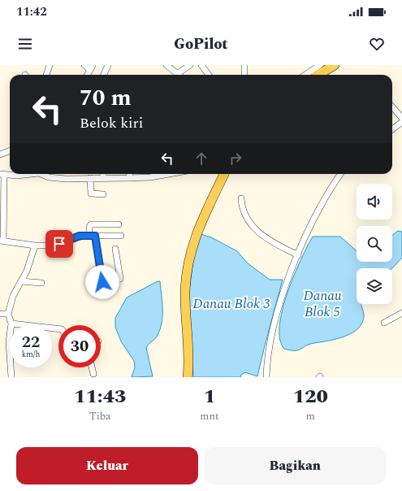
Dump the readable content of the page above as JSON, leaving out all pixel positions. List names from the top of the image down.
{
  "water": ["Danau Blok 5", "Danau Blok 3"],
  "page": {
    "status": "11:42",
    "header": "GoPilot",
    "turn": ["70 m", "Belok kiri"],
    "speed": "22 km/h",
    "limit": "30",
    "eta": [
      "11:43",
      "Tiba",
      "1",
      "mnt",
      "120",
      "m"
    ],
    "buttons": ["Keluar", "Bagikan"]
  }
}
